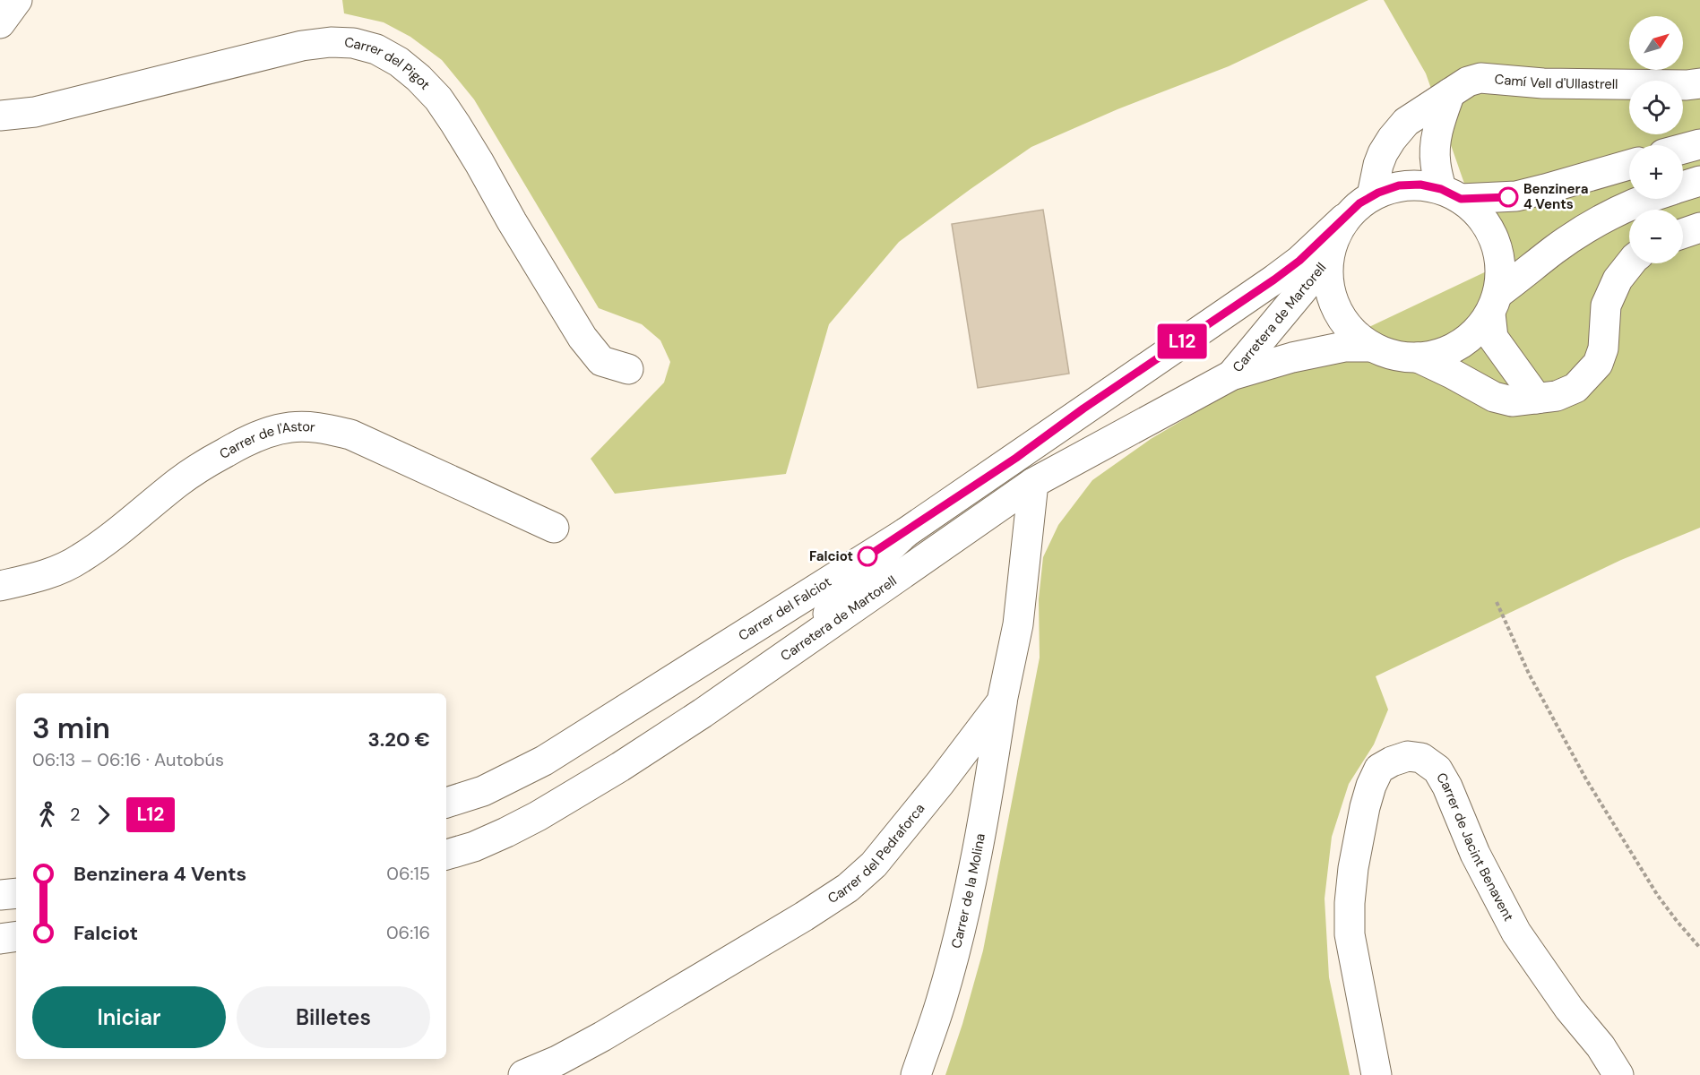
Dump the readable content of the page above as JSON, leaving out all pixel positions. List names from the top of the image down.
{
  "streets": {
    "street": [
      "Carrer del Pigot",
      "Camí Vell d'Ullastrell",
      "Carretera de Martorell",
      "Carrer de l'Astor",
      "Carrer del Falciot",
      "Carrer de Jacint Benavent",
      "Carrer del Pedraforca",
      "Carrer de la Molina"
    ]
  },
  "crossings": [
    ["Camí Vell d'Ullastrell", "Carretera de Martorell"],
    ["Camí Vell d'Ullastrell", "Carrer del Falciot"],
    ["Carretera de Martorell", "Carrer del Falciot"],
    ["Carretera de Martorell", "Carrer del Pedraforca"],
    ["Carrer del Pedraforca", "Carrer de la Molina"]
  ],
  "places": ["Benzinera 4 Vents", "Falciot"],
  "lines": ["bus line L12"],
  "north": "top right",
  "page": {
    "on_map": "L12",
    "map_buttons": ["+", "−"],
    "heading": ["3 min", "06:13 – 06:16 · Autobús", "3.20 €"],
    "legs": ["2", "L12"],
    "list": [
      {
        "name": "Benzinera 4 Vents",
        "value": "06:15"
      },
      {
        "name": "Falciot",
        "value": "06:16"
      }
    ],
    "buttons": ["Iniciar", "Billetes"]
  }
}
